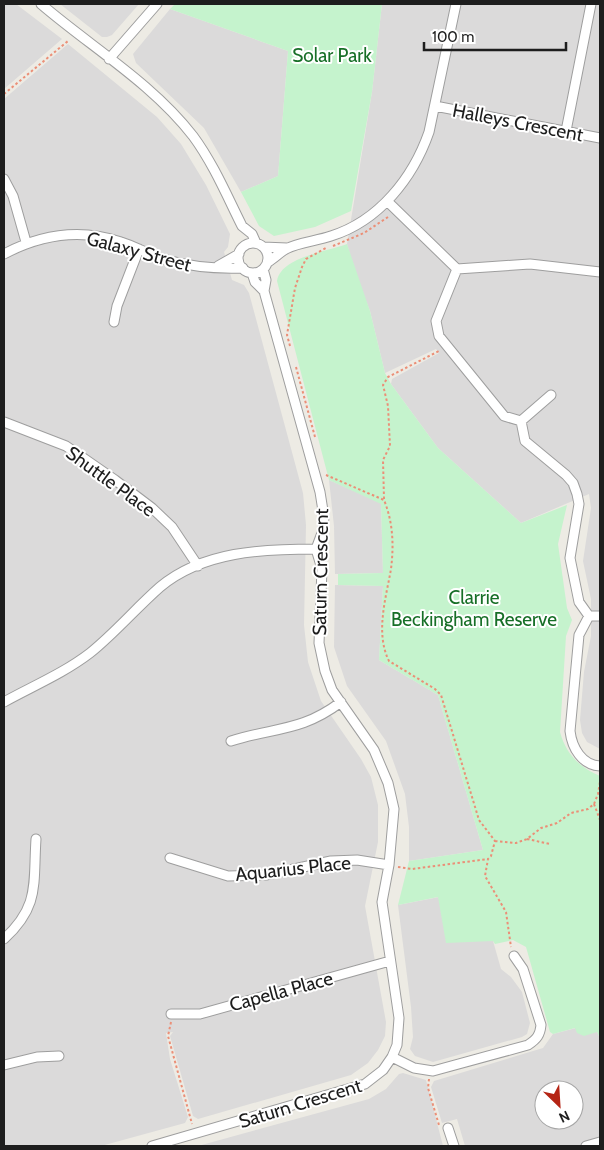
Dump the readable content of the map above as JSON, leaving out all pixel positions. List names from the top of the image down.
{
  "streets": {
    "street": [
      "Halleys Crescent",
      "Galaxy Street",
      "Shuttle Place",
      "Saturn Crescent",
      "Aquarius Place",
      "Capella Place"
    ]
  },
  "crossings": [
    ["Galaxy Street", "Saturn Crescent"],
    ["Saturn Crescent", "Aquarius Place"],
    ["Saturn Crescent", "Capella Place"]
  ],
  "parks": ["Solar Park", "Clarrie Beckingham Reserve"],
  "scale_bar": "100 m",
  "north": "bottom right"
}
